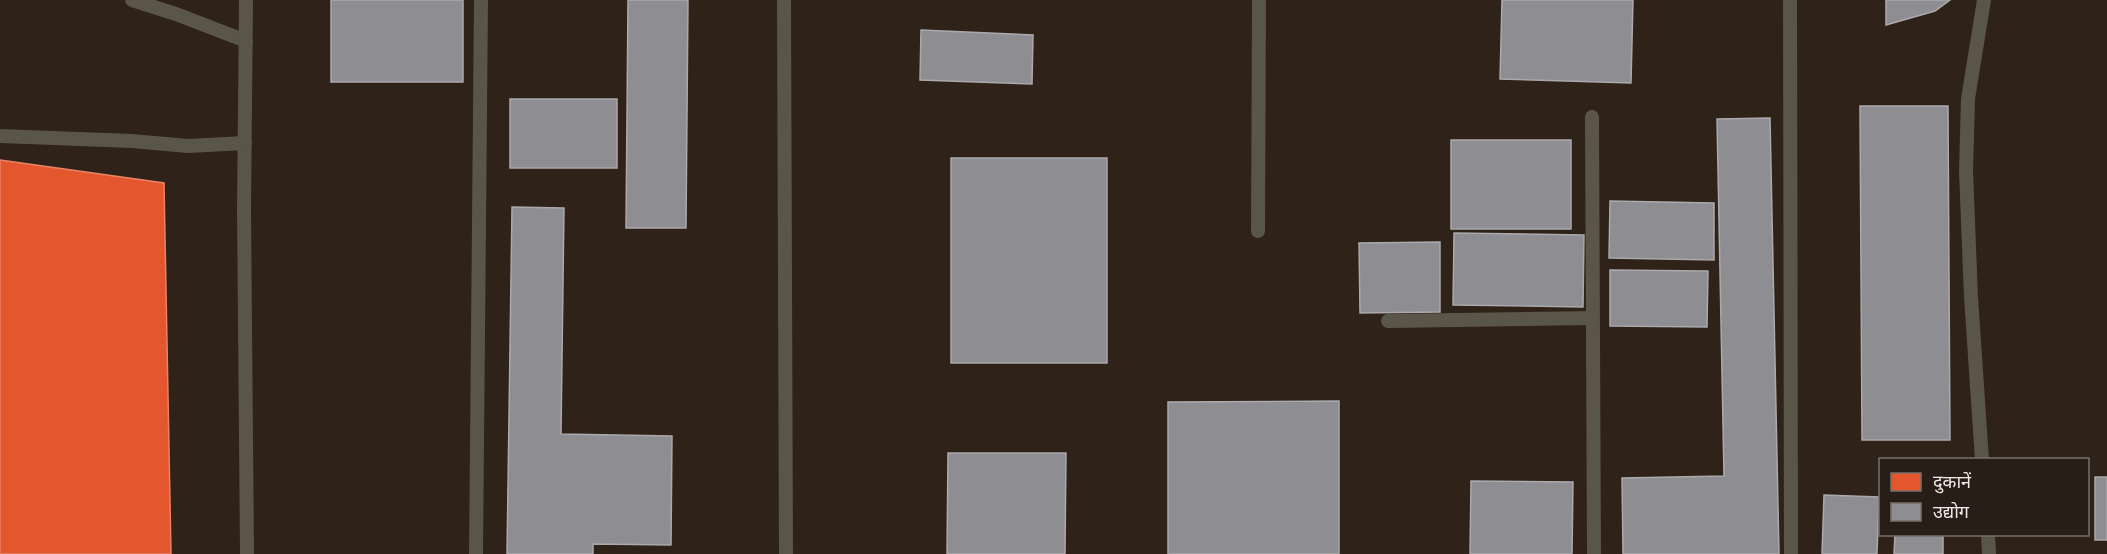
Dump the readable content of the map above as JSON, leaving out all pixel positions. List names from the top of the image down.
{
  "legend": ["दुकानें", "उद्योग"]
}
